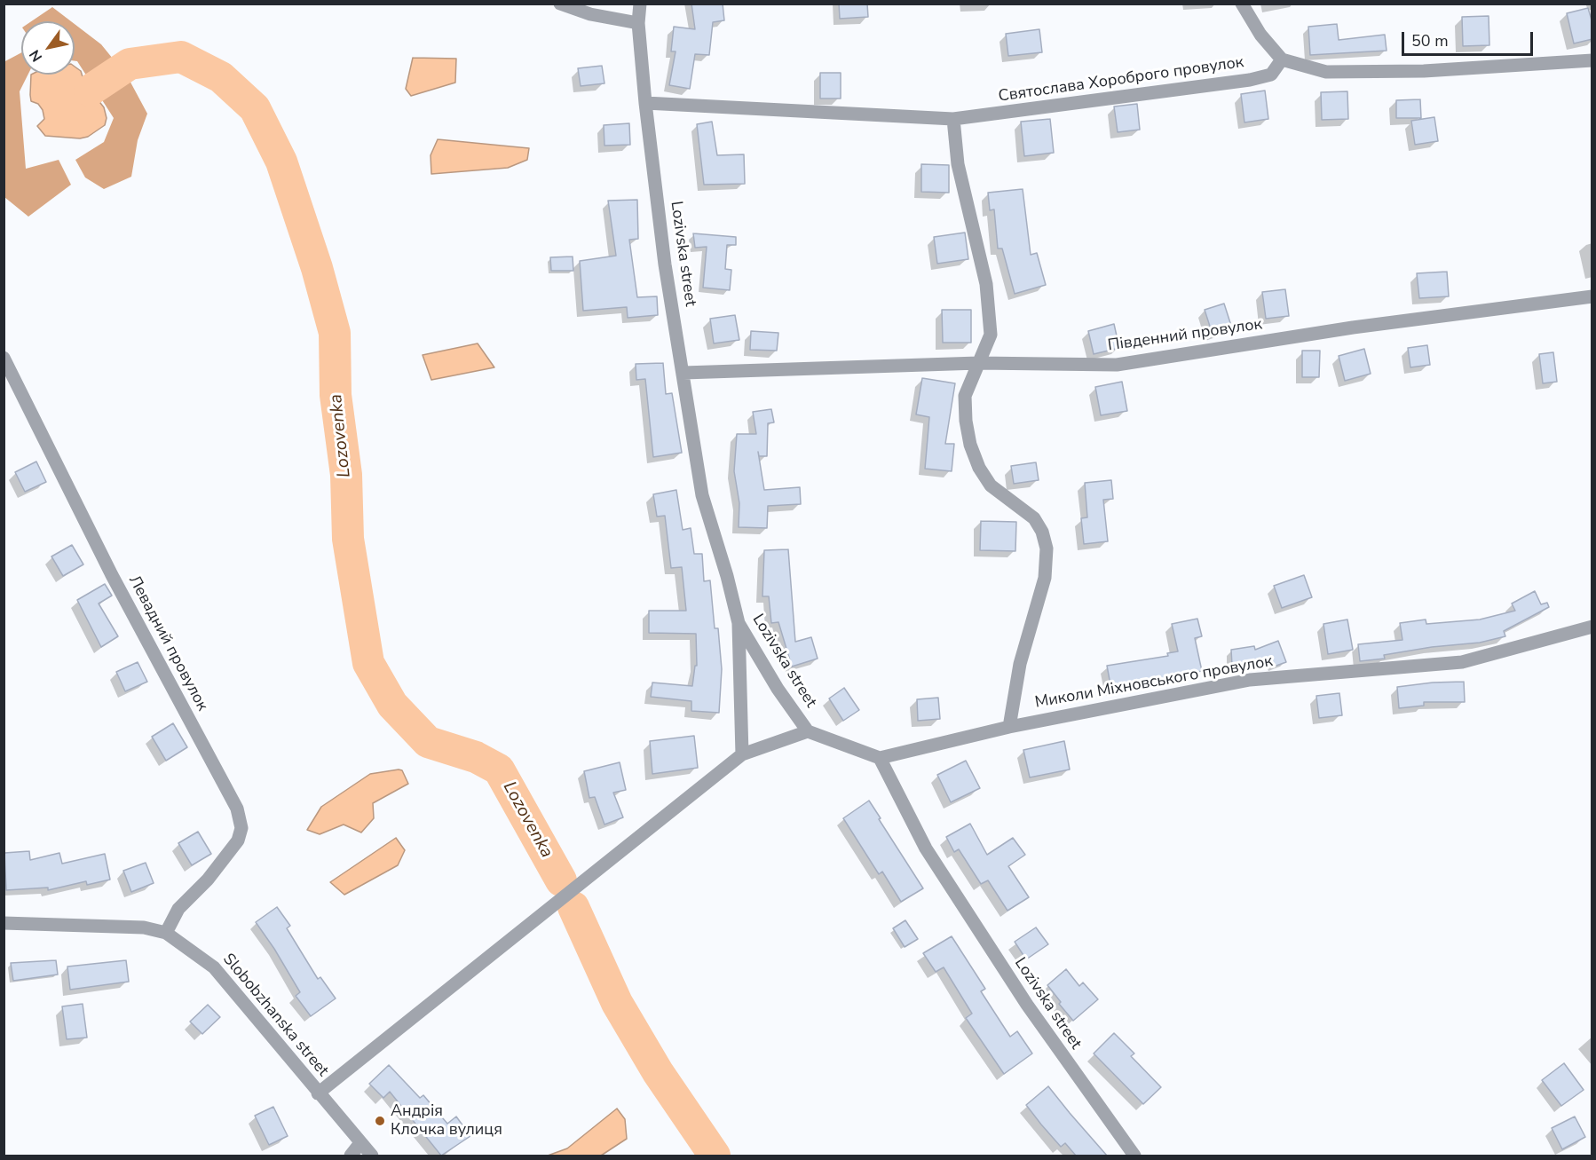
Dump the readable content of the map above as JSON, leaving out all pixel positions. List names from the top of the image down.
{
  "streets": {
    "street": [
      "Святослава Хороброго провулок",
      "Lozivska street",
      "Південний провулок",
      "Левадний провулок",
      "Миколи Міхновського провулок",
      "Slobobzhanska street"
    ]
  },
  "crossings": [
    ["Святослава Хороброго провулок", "Lozivska street"],
    ["Lozivska street", "Південний провулок"],
    ["Lozivska street", "Миколи Міхновського провулок"],
    ["Левадний провулок", "Slobobzhanska street"]
  ],
  "water": ["Lozovenka"],
  "places": ["Андрія Клочка вулиця"],
  "scale_bar": "50 m",
  "north": "bottom left"
}
